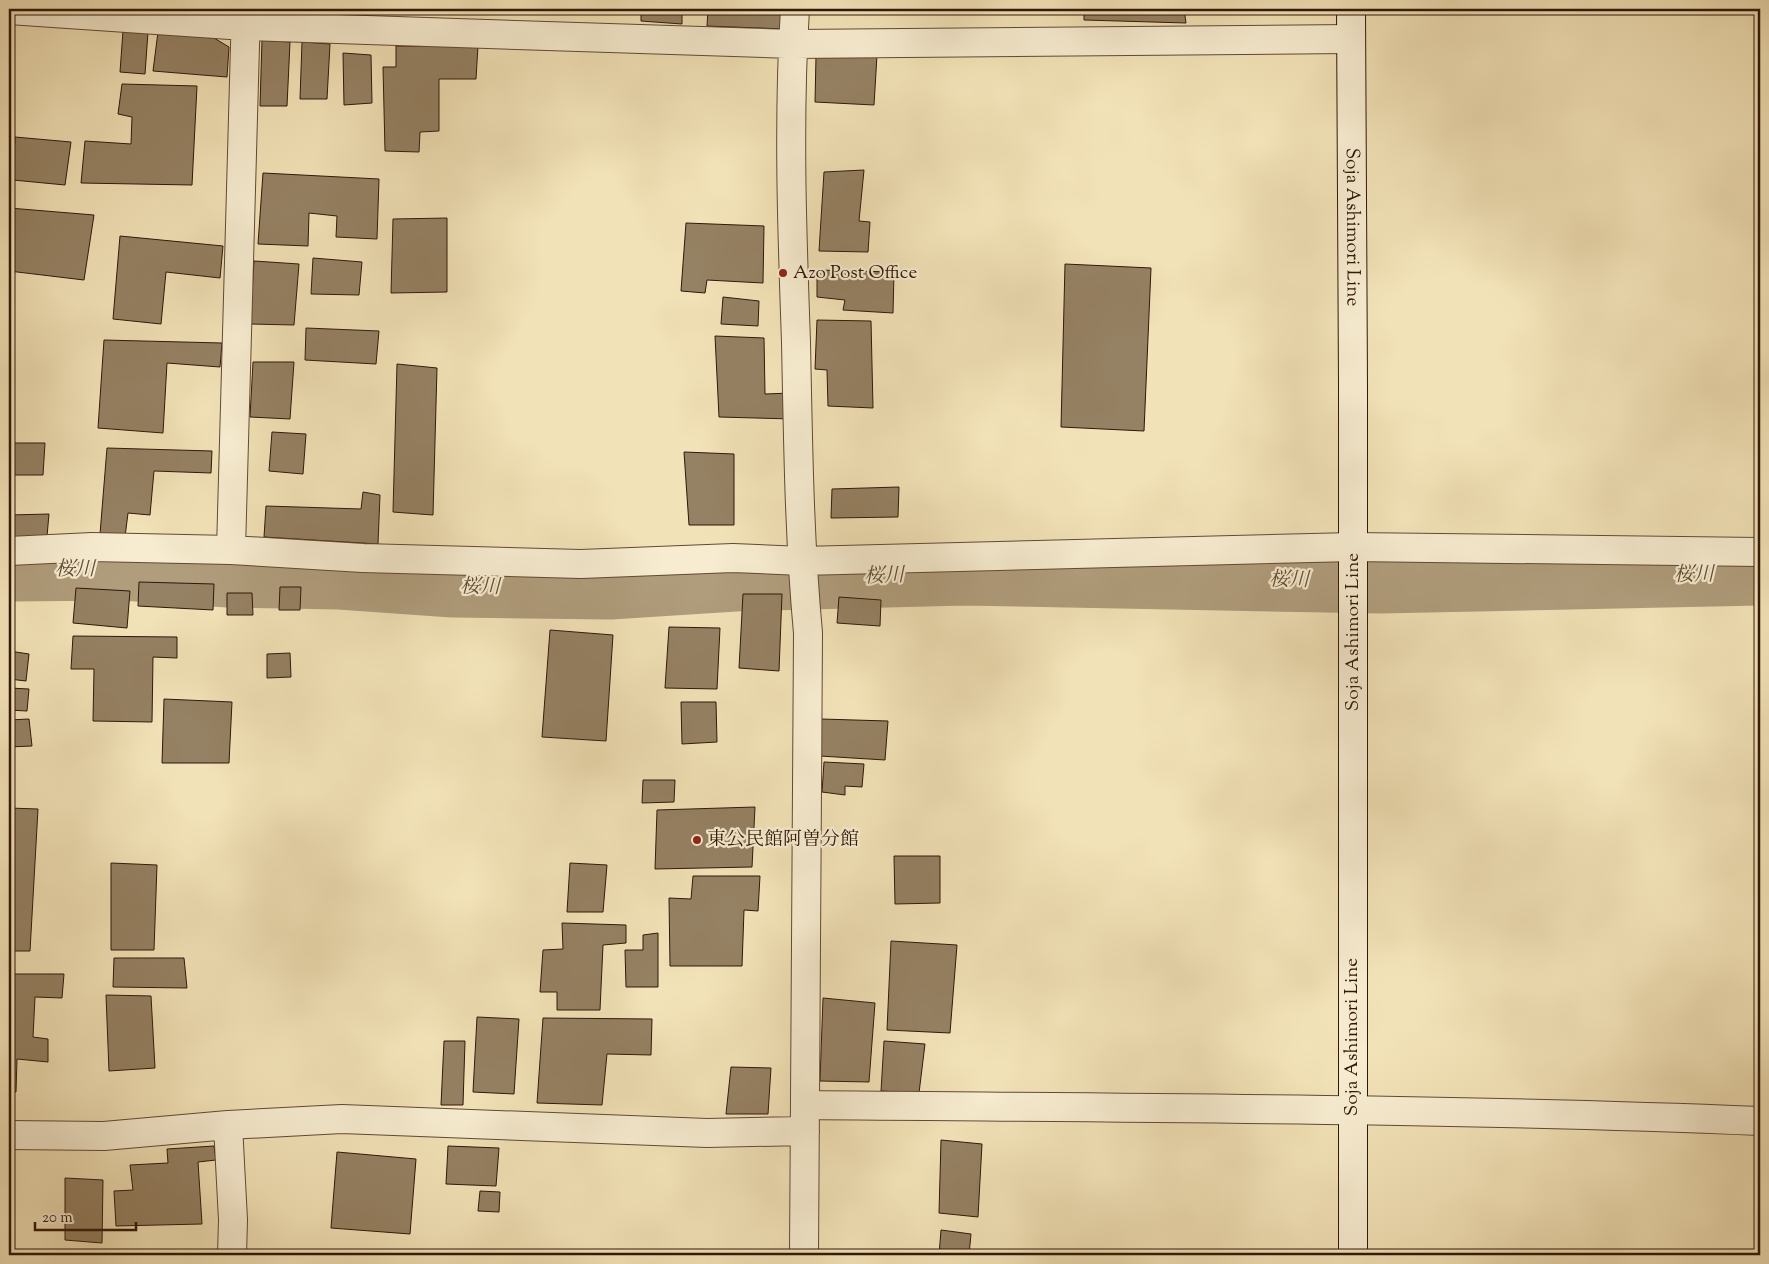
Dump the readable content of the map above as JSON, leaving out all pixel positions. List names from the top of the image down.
{
  "streets": {
    "street": ["Soja Ashimori Line"]
  },
  "water": ["桜川"],
  "places": ["Azo Post Office", "東公民館阿曽分館"],
  "scale_bar": "20 m"
}
